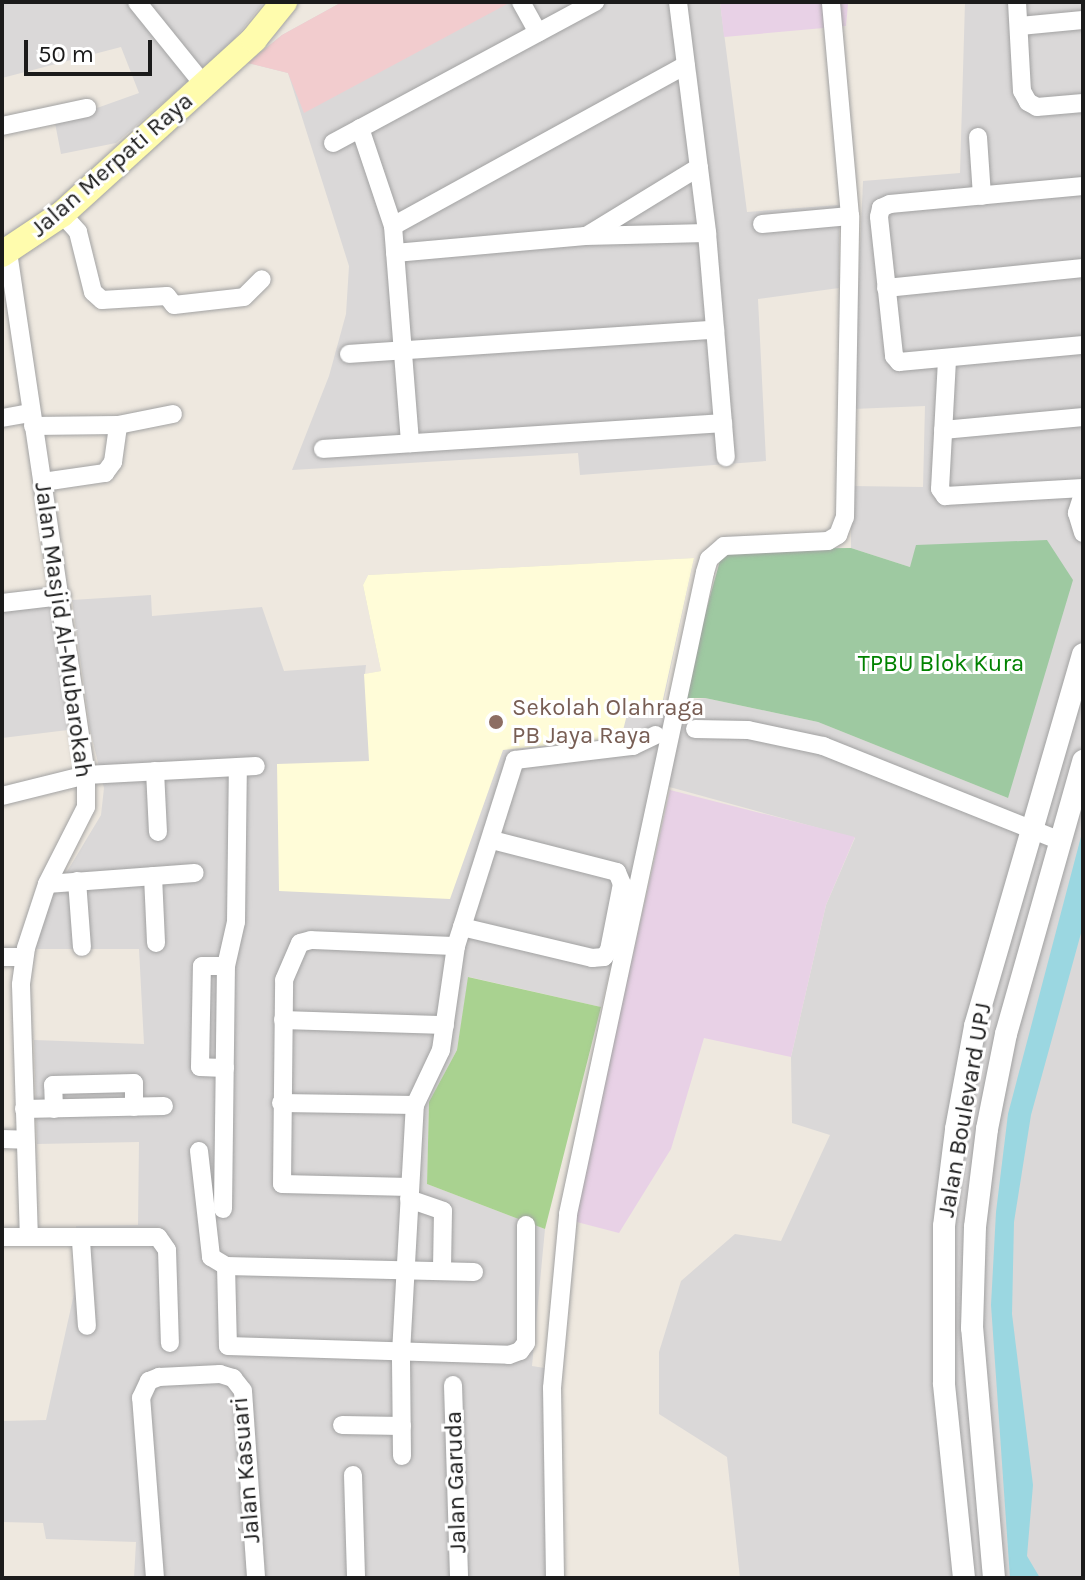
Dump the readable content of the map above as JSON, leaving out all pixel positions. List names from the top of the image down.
{
  "streets": {
    "main road": ["Jalan Merpati Raya"],
    "street": [
      "Jalan Masjid Al-Mubarokah",
      "Jalan Boulevard UPJ",
      "Jalan Kasuari",
      "Jalan Garuda"
    ]
  },
  "crossings": [
    ["Jalan Merpati Raya", "Jalan Masjid Al-Mubarokah"]
  ],
  "parks": ["TPBU Blok Kura"],
  "places": ["Sekolah Olahraga PB Jaya Raya"],
  "scale_bar": "50 m"
}
